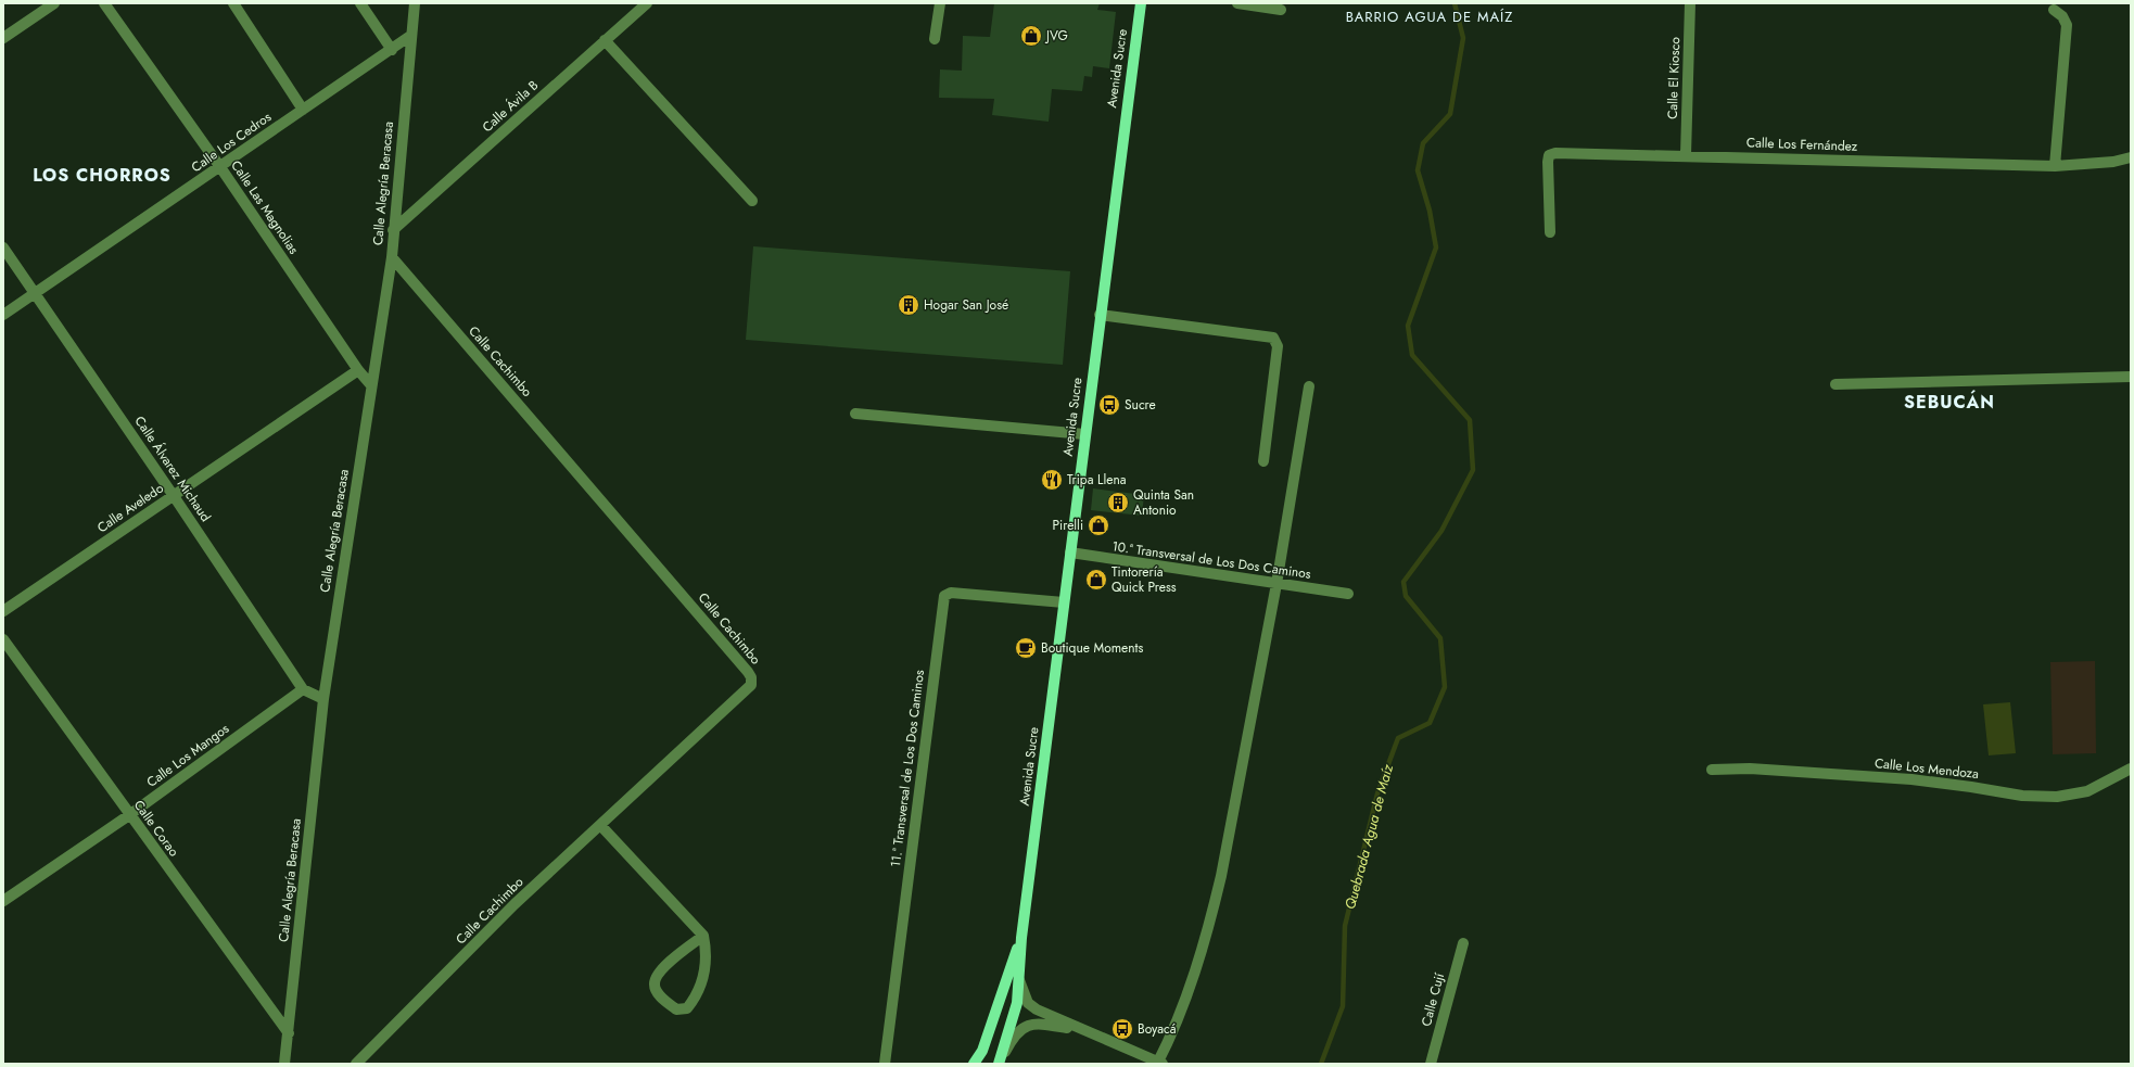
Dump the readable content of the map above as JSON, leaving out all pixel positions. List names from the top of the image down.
{
  "streets": {
    "main road": ["Avenida Sucre"],
    "street": [
      "Calle El Kiosco",
      "Calle Ávila B",
      "Calle Los Cedros",
      "Calle Los Fernández",
      "Calle Alegría Beracasa",
      "Calle Las Magnolias",
      "Calle Cachimbo",
      "Calle Álvarez Michaud",
      "Calle Aveledo",
      "10.ª Transversal de Los Dos Caminos",
      "Calle Los Mangos",
      "11.ª Transversal de Los Dos Caminos",
      "Calle Los Mendoza",
      "Calle Corao",
      "Calle Cují"
    ]
  },
  "crossings": [
    ["Avenida Sucre", "10.ª Transversal de Los Dos Caminos"],
    ["Avenida Sucre", "11.ª Transversal de Los Dos Caminos"],
    ["Calle El Kiosco", "Calle Los Fernández"],
    ["Calle Ávila B", "Calle Alegría Beracasa"],
    ["Calle Los Cedros", "Calle Alegría Beracasa"],
    ["Calle Los Cedros", "Calle Las Magnolias"],
    ["Calle Los Cedros", "Calle Álvarez Michaud"],
    ["Calle Alegría Beracasa", "Calle Las Magnolias"],
    ["Calle Alegría Beracasa", "Calle Cachimbo"],
    ["Calle Alegría Beracasa", "Calle Corao"],
    ["Calle Las Magnolias", "Calle Aveledo"],
    ["Calle Álvarez Michaud", "Calle Aveledo"],
    ["Calle Álvarez Michaud", "Calle Los Mangos"],
    ["Calle Los Mangos", "Calle Corao"]
  ],
  "districts": ["BARRIO AGUA DE MAÍZ", "LOS CHORROS", "SEBUCÁN"],
  "water": ["Quebrada Agua de Maíz"],
  "places": {
    "shop": ["JVG", "Pirelli", "Tintorería Quick Press"],
    "building": ["Hogar San José", "Quinta San Antonio"],
    "bus stop": ["Sucre", "Boyacá"],
    "restaurant": ["Tripa Llena"],
    "cafe": ["Boutique Moments"]
  }
}
